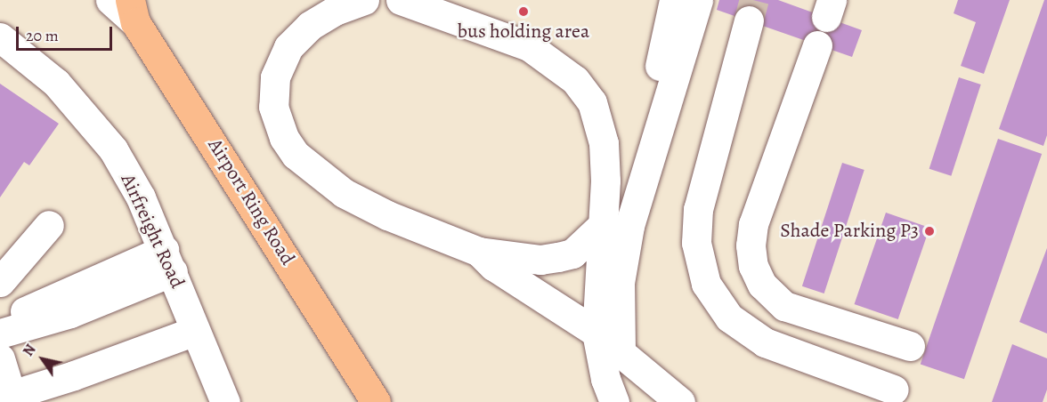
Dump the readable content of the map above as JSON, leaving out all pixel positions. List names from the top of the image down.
{
  "streets": {
    "main road": ["Airport Ring Road"],
    "street": ["Airfreight Road"]
  },
  "places": ["bus holding area", "Shade Parking P3"],
  "scale_bar": "20 m",
  "north": "top left"
}
